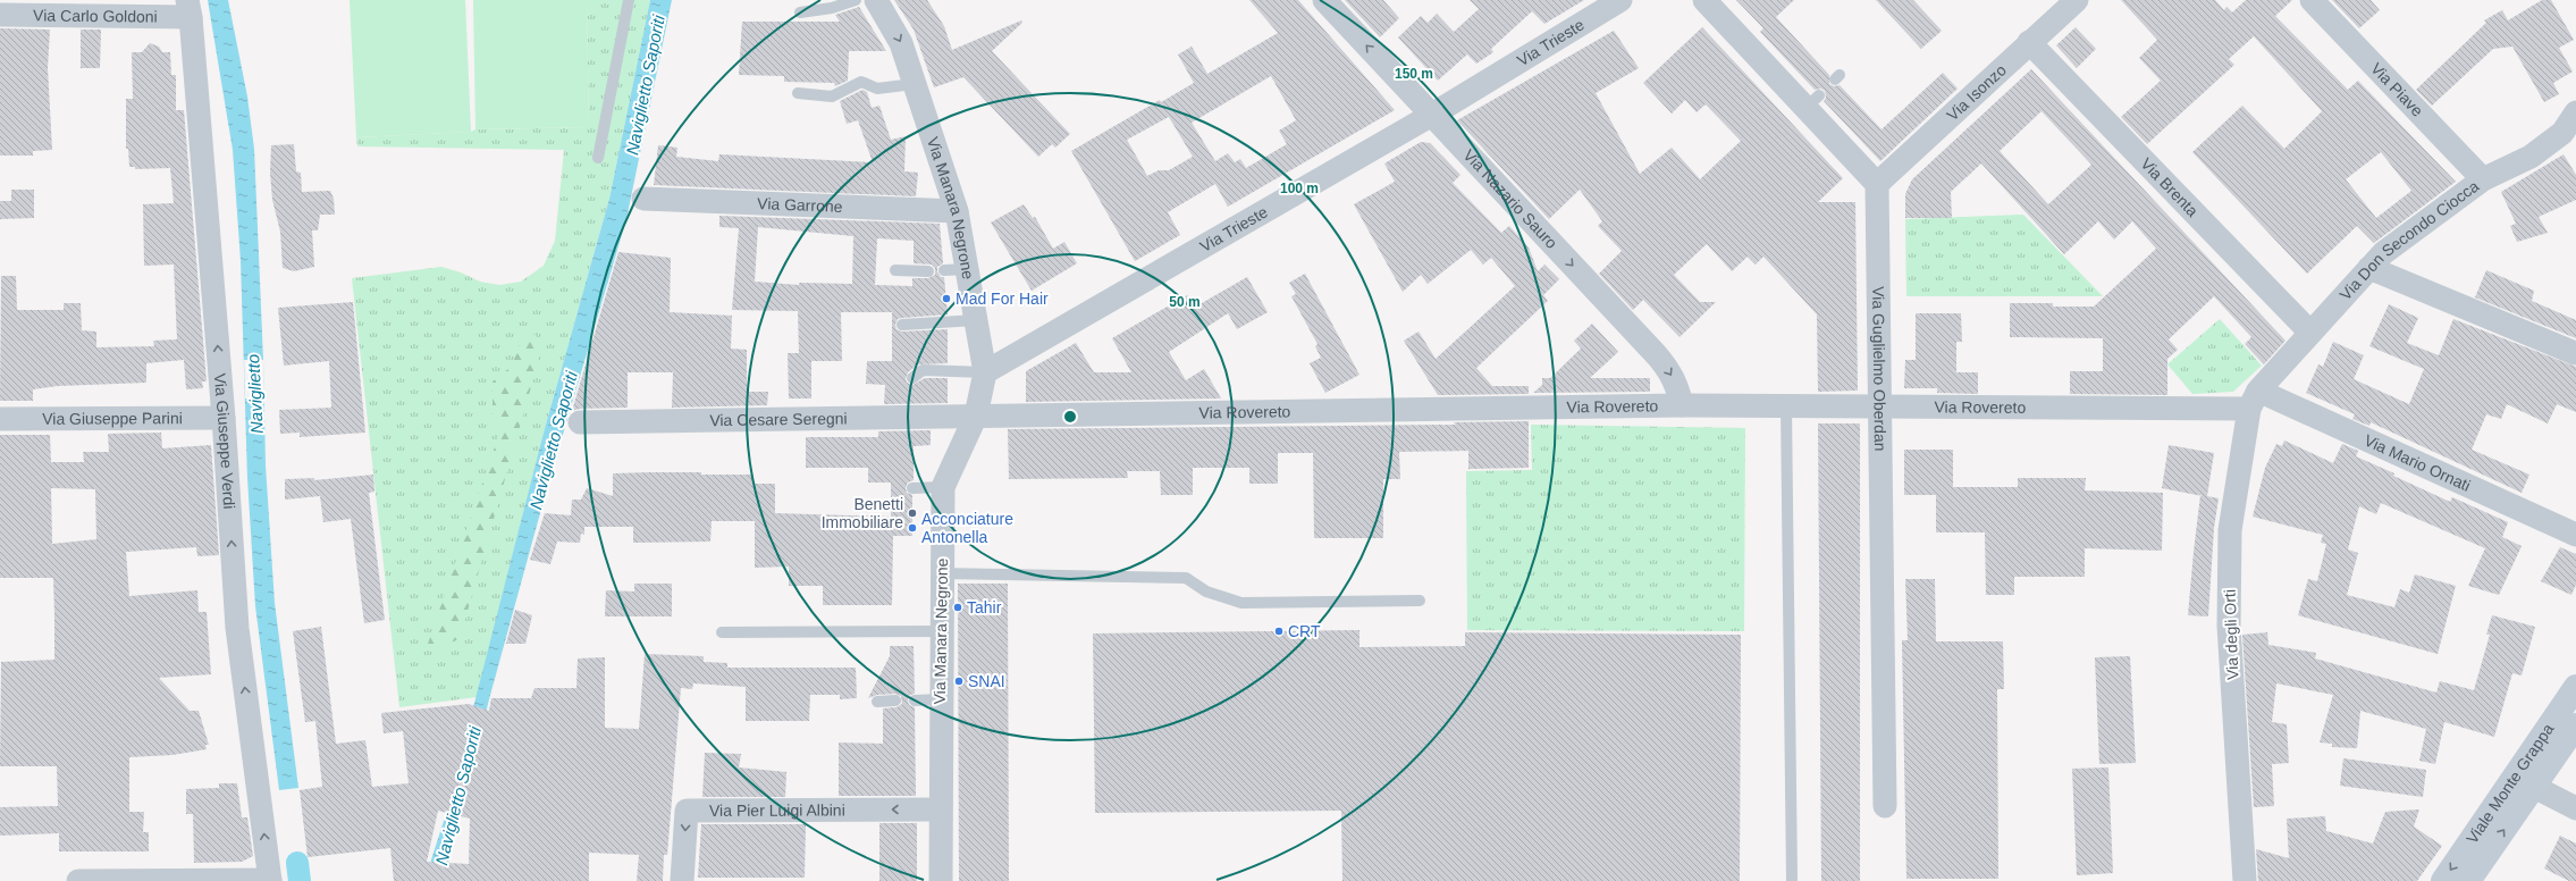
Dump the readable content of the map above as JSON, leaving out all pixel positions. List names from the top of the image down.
{
  "streets": {
    "street": [
      "Via Carlo Goldoni",
      "Via Trieste",
      "Via Piave",
      "Via Isonzo",
      "Via Brenta",
      "Via Nazario Sauro",
      "Via Garrone",
      "Via Manara Negrone",
      "Via Don Secondo Ciocca",
      "Via Guglielmo Oberdan",
      "Via Rovereto",
      "Via Giuseppe Parini",
      "Via Cesare Seregni",
      "Via Giuseppe Verdi",
      "Via Mario Ornati",
      "Via degli Orti",
      "Viale Monte Grappa",
      "Via Pier Luigi Albini"
    ]
  },
  "crossings": [
    ["Via Carlo Goldoni", "Via Giuseppe Verdi"],
    ["Via Trieste", "Via Nazario Sauro"],
    ["Via Trieste", "Via Manara Negrone"],
    ["Via Piave", "Via Don Secondo Ciocca"],
    ["Via Isonzo", "Via Brenta"],
    ["Via Isonzo", "Via Guglielmo Oberdan"],
    ["Via Brenta", "Via Don Secondo Ciocca"],
    ["Via Nazario Sauro", "Via Rovereto"],
    ["Via Garrone", "Via Manara Negrone"],
    ["Via Manara Negrone", "Via Rovereto"],
    ["Via Manara Negrone", "Via Cesare Seregni"],
    ["Via Manara Negrone", "Via Pier Luigi Albini"],
    ["Via Don Secondo Ciocca", "Via Rovereto"],
    ["Via Don Secondo Ciocca", "Via Mario Ornati"],
    ["Via Don Secondo Ciocca", "Via degli Orti"],
    ["Via Guglielmo Oberdan", "Via Rovereto"],
    ["Via Rovereto", "Via Cesare Seregni"],
    ["Via Rovereto", "Via Mario Ornati"],
    ["Via Rovereto", "Via degli Orti"],
    ["Via Giuseppe Parini", "Via Giuseppe Verdi"],
    ["Via Mario Ornati", "Via degli Orti"]
  ],
  "one_way": ["Via Giuseppe Verdi", "Via Pier Luigi Albini"],
  "water": ["Naviglietto Saporiti", "Naviglietto"],
  "places": [
    "Mad For Hair",
    "Benetti Immobiliare",
    "Acconciature Antonella",
    "Tahir",
    "CRT",
    "SNAI"
  ],
  "rings": ["150 m", "100 m", "50 m"]
}
